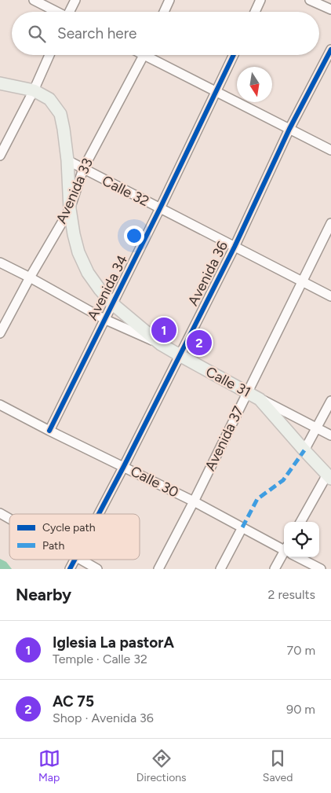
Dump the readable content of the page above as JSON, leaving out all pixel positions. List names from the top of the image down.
{
  "streets": {
    "main road": ["Calle 31"],
    "street": [
      "Avenida 33",
      "Calle 32",
      "Avenida 36",
      "Avenida 34",
      "Avenida 37",
      "Calle 30"
    ]
  },
  "crossings": [
    ["Avenida 33", "Calle 32"],
    ["Avenida 33", "Calle 31"],
    ["Calle 32", "Avenida 36"],
    ["Calle 32", "Avenida 34"],
    ["Calle 32", "Avenida 37"],
    ["Avenida 36", "Calle 31"],
    ["Avenida 36", "Calle 30"],
    ["Avenida 34", "Calle 31"],
    ["Avenida 34", "Calle 30"],
    ["Calle 31", "Avenida 37"],
    ["Avenida 37", "Calle 30"]
  ],
  "legend": ["Cycle path", "Path"],
  "north": "bottom",
  "page": {
    "search": "Search here",
    "pins": ["1", "2"],
    "heading": ["Nearby", "2 results"],
    "list": [
      {
        "mark": "1",
        "name": "Iglesia La pastorA",
        "note": "Temple · Calle 32",
        "value": "70 m"
      },
      {
        "mark": "2",
        "name": "AC 75",
        "note": "Shop · Avenida 36",
        "value": "90 m"
      }
    ],
    "nav": ["Map", "Directions", "Saved"]
  }
}
